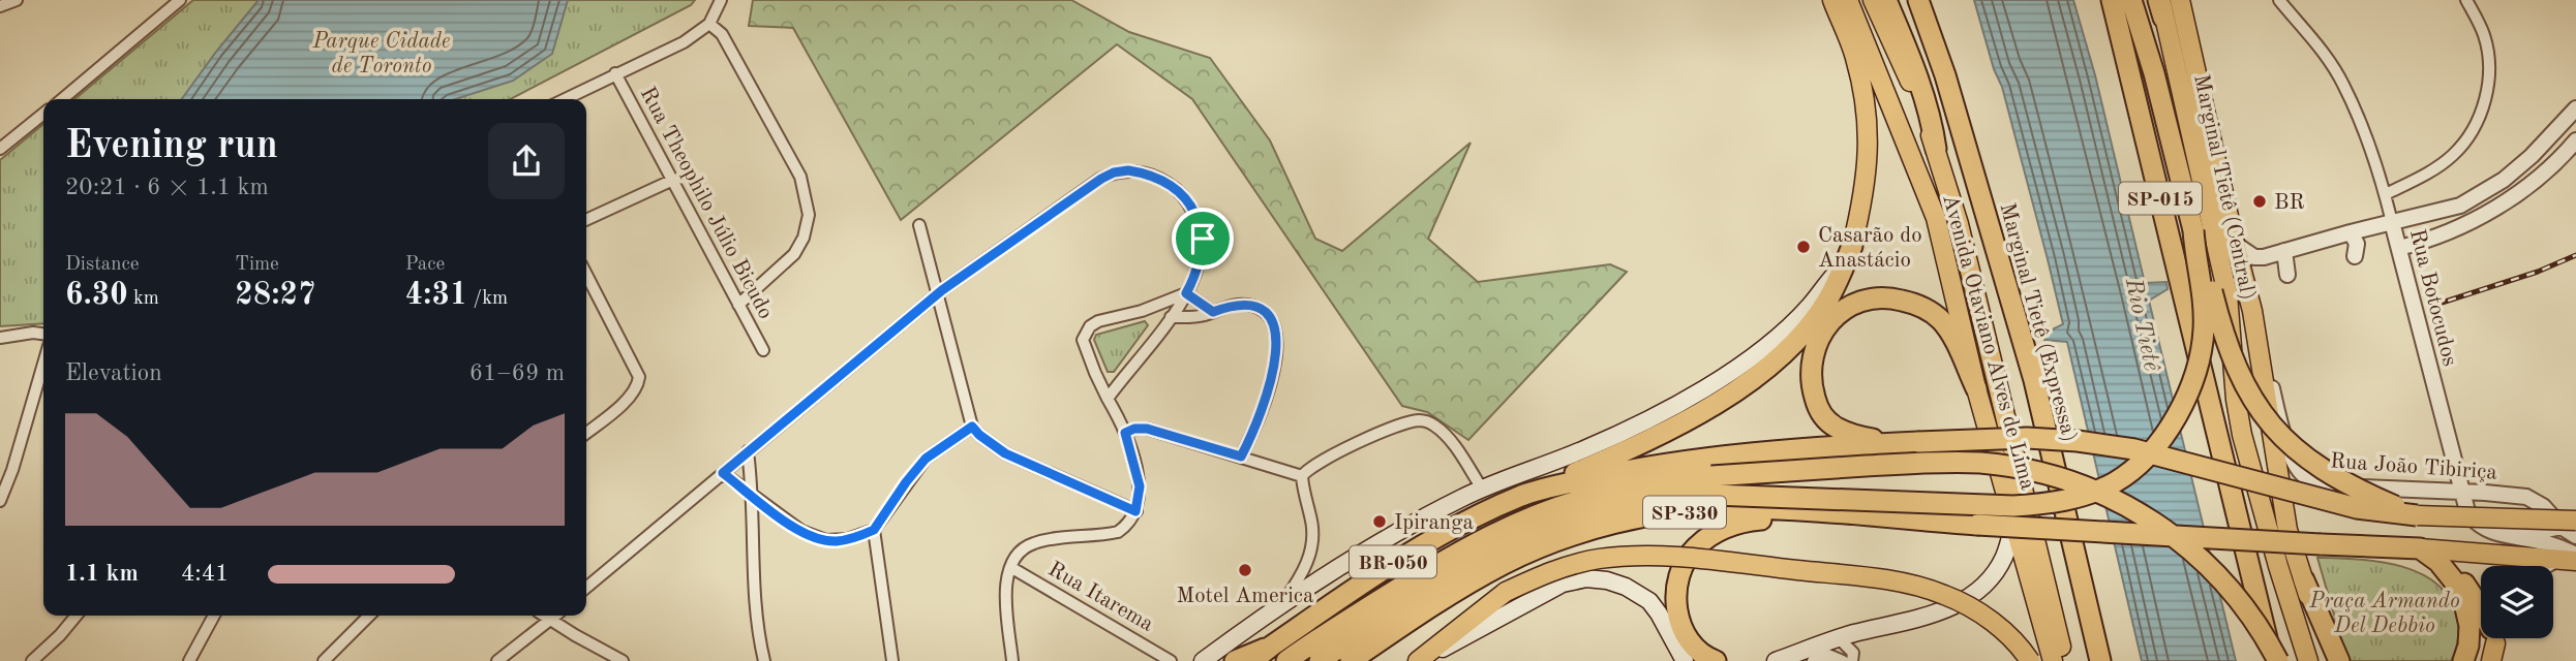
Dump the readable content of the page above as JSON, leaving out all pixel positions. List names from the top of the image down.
{
  "streets": {
    "highway": [
      "SP-015",
      "Marginal Tietê (Expressa)",
      "SP-330",
      "BR-050"
    ],
    "main road": ["Marginal Tietê (Central)", "Avenida Otaviano Alves de Lima"],
    "street": [
      "Rua Theophilo Júlio Bicudo",
      "Rua Botocudos",
      "Rua João Tibiriça",
      "Rua Itarema"
    ]
  },
  "crossings": [
    ["Rua Botocudos", "Rua João Tibiriça"]
  ],
  "water": ["Rio Tietê"],
  "parks": ["Parque Cidade de Toronto", "Praça Armando Del Debbio"],
  "places": [
    "BR",
    "Casarão do Anastácio",
    "Ipiranga",
    "Motel America"
  ],
  "page": {
    "heading": ["Evening run", "20:21 · 6 × 1.1 km"],
    "stats": [
      ["Distance", "6.30 km"],
      ["Time", "28:27"],
      ["Pace", "4:31 /km"]
    ],
    "chart": ["Elevation", "61–69 m"],
    "list": [
      {
        "name": "1.1 km",
        "note": "4:41"
      }
    ]
  }
}
